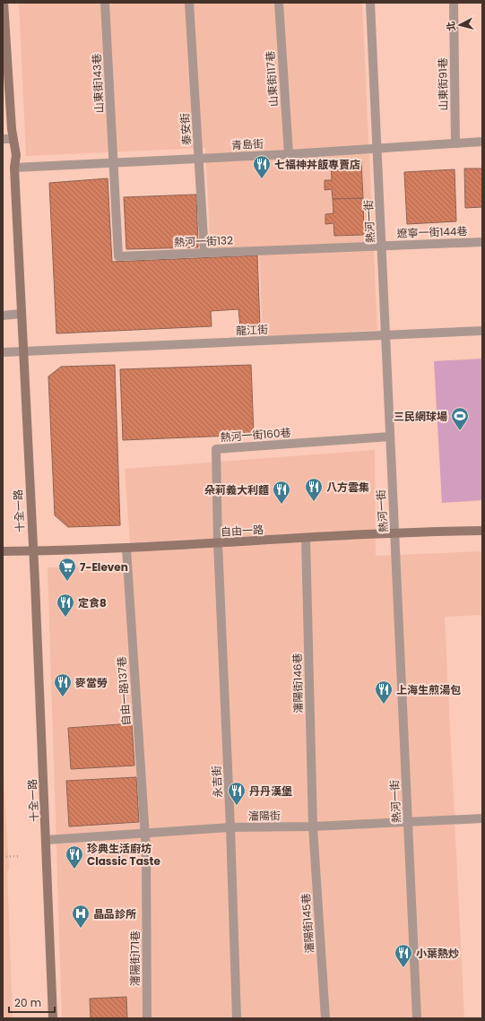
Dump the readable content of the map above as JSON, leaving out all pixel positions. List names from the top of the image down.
{
  "streets": {
    "street": [
      "山東街117巷",
      "山東街143巷",
      "山東街91巷",
      "泰安街",
      "青島街",
      "熱河一街",
      "遼寧一街144巷",
      "熱河一街132",
      "龍江街",
      "熱河一街160巷",
      "十全一路",
      "自由一路",
      "瀋陽街146巷",
      "自由一路137巷",
      "永吉街",
      "瀋陽街",
      "瀋陽街145巷",
      "瀋陽街171巷"
    ]
  },
  "crossings": [
    ["山東街117巷", "青島街"],
    ["山東街143巷", "青島街"],
    ["山東街143巷", "熱河一街132"],
    ["山東街91巷", "青島街"],
    ["泰安街", "青島街"],
    ["泰安街", "熱河一街132"],
    ["青島街", "熱河一街"],
    ["青島街", "熱河一街132"],
    ["青島街", "十全一路"],
    ["熱河一街", "遼寧一街144巷"],
    ["熱河一街", "熱河一街132"],
    ["熱河一街", "龍江街"],
    ["熱河一街", "熱河一街160巷"],
    ["熱河一街", "自由一路"],
    ["熱河一街", "瀋陽街"],
    ["遼寧一街144巷", "熱河一街132"],
    ["龍江街", "十全一路"],
    ["熱河一街160巷", "自由一路"],
    ["熱河一街160巷", "永吉街"],
    ["十全一路", "自由一路"],
    ["十全一路", "瀋陽街"],
    ["自由一路", "瀋陽街146巷"],
    ["自由一路", "自由一路137巷"],
    ["自由一路", "永吉街"],
    ["瀋陽街146巷", "瀋陽街"],
    ["瀋陽街146巷", "瀋陽街145巷"],
    ["自由一路137巷", "瀋陽街"],
    ["自由一路137巷", "瀋陽街171巷"],
    ["永吉街", "瀋陽街"],
    ["瀋陽街", "瀋陽街145巷"],
    ["瀋陽街", "瀋陽街171巷"]
  ],
  "places": {
    "restaurant": [
      "七福神丼飯專賣店",
      "八方雲集",
      "朵莉義大利麵",
      "定食8",
      "麥當勞",
      "上海生煎湯包",
      "丹丹漢堡",
      "珍典生活廚坊 Classic Taste",
      "小葉熱炒"
    ],
    "sports": ["三民網球場"],
    "supermarket": ["7-Eleven"],
    "hospital": ["晶品診所"]
  },
  "scale_bar": "20 m",
  "north": "left"
}
